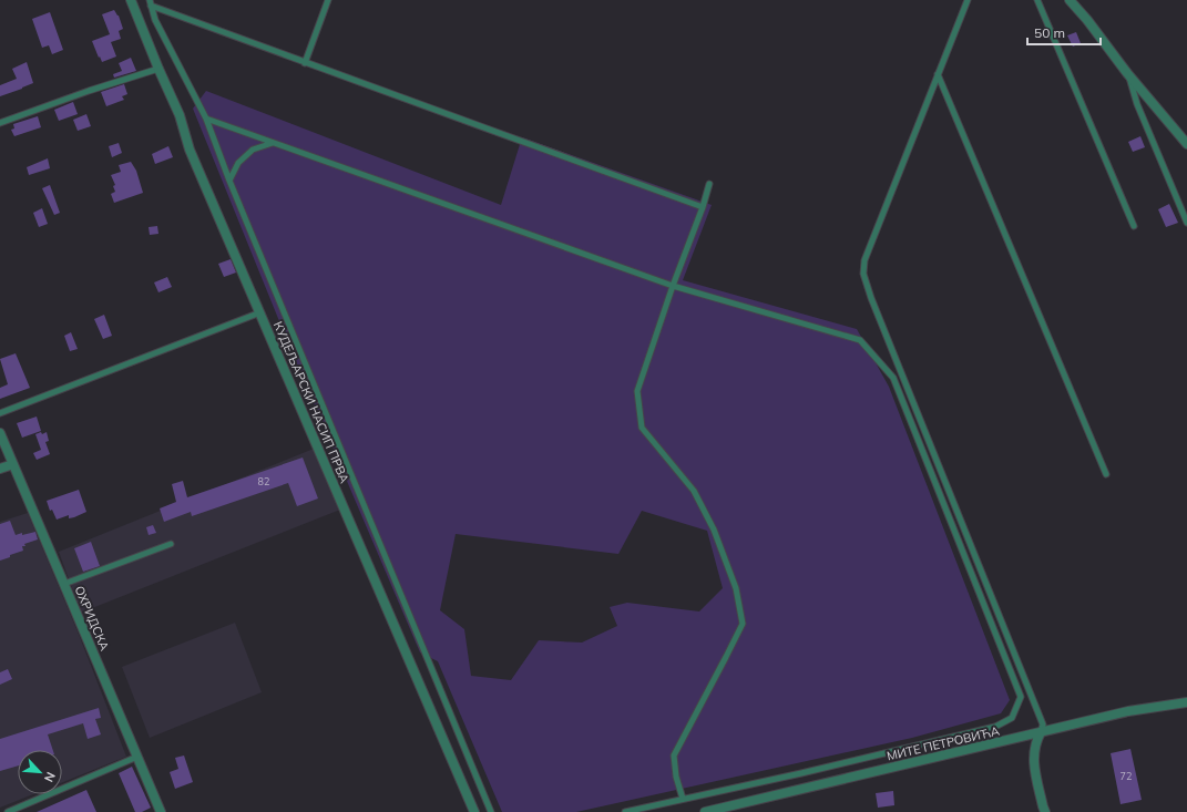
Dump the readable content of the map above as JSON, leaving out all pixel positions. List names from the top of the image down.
{
  "streets": {
    "street": ["КУДЕЉАРСКИ НАСИП ПРВА", "ОХРИДСКА", "МИТЕ ПЕТРОВИЋА"]
  },
  "house_numbers": ["82", "72"],
  "scale_bar": "50 m",
  "north": "bottom right"
}
